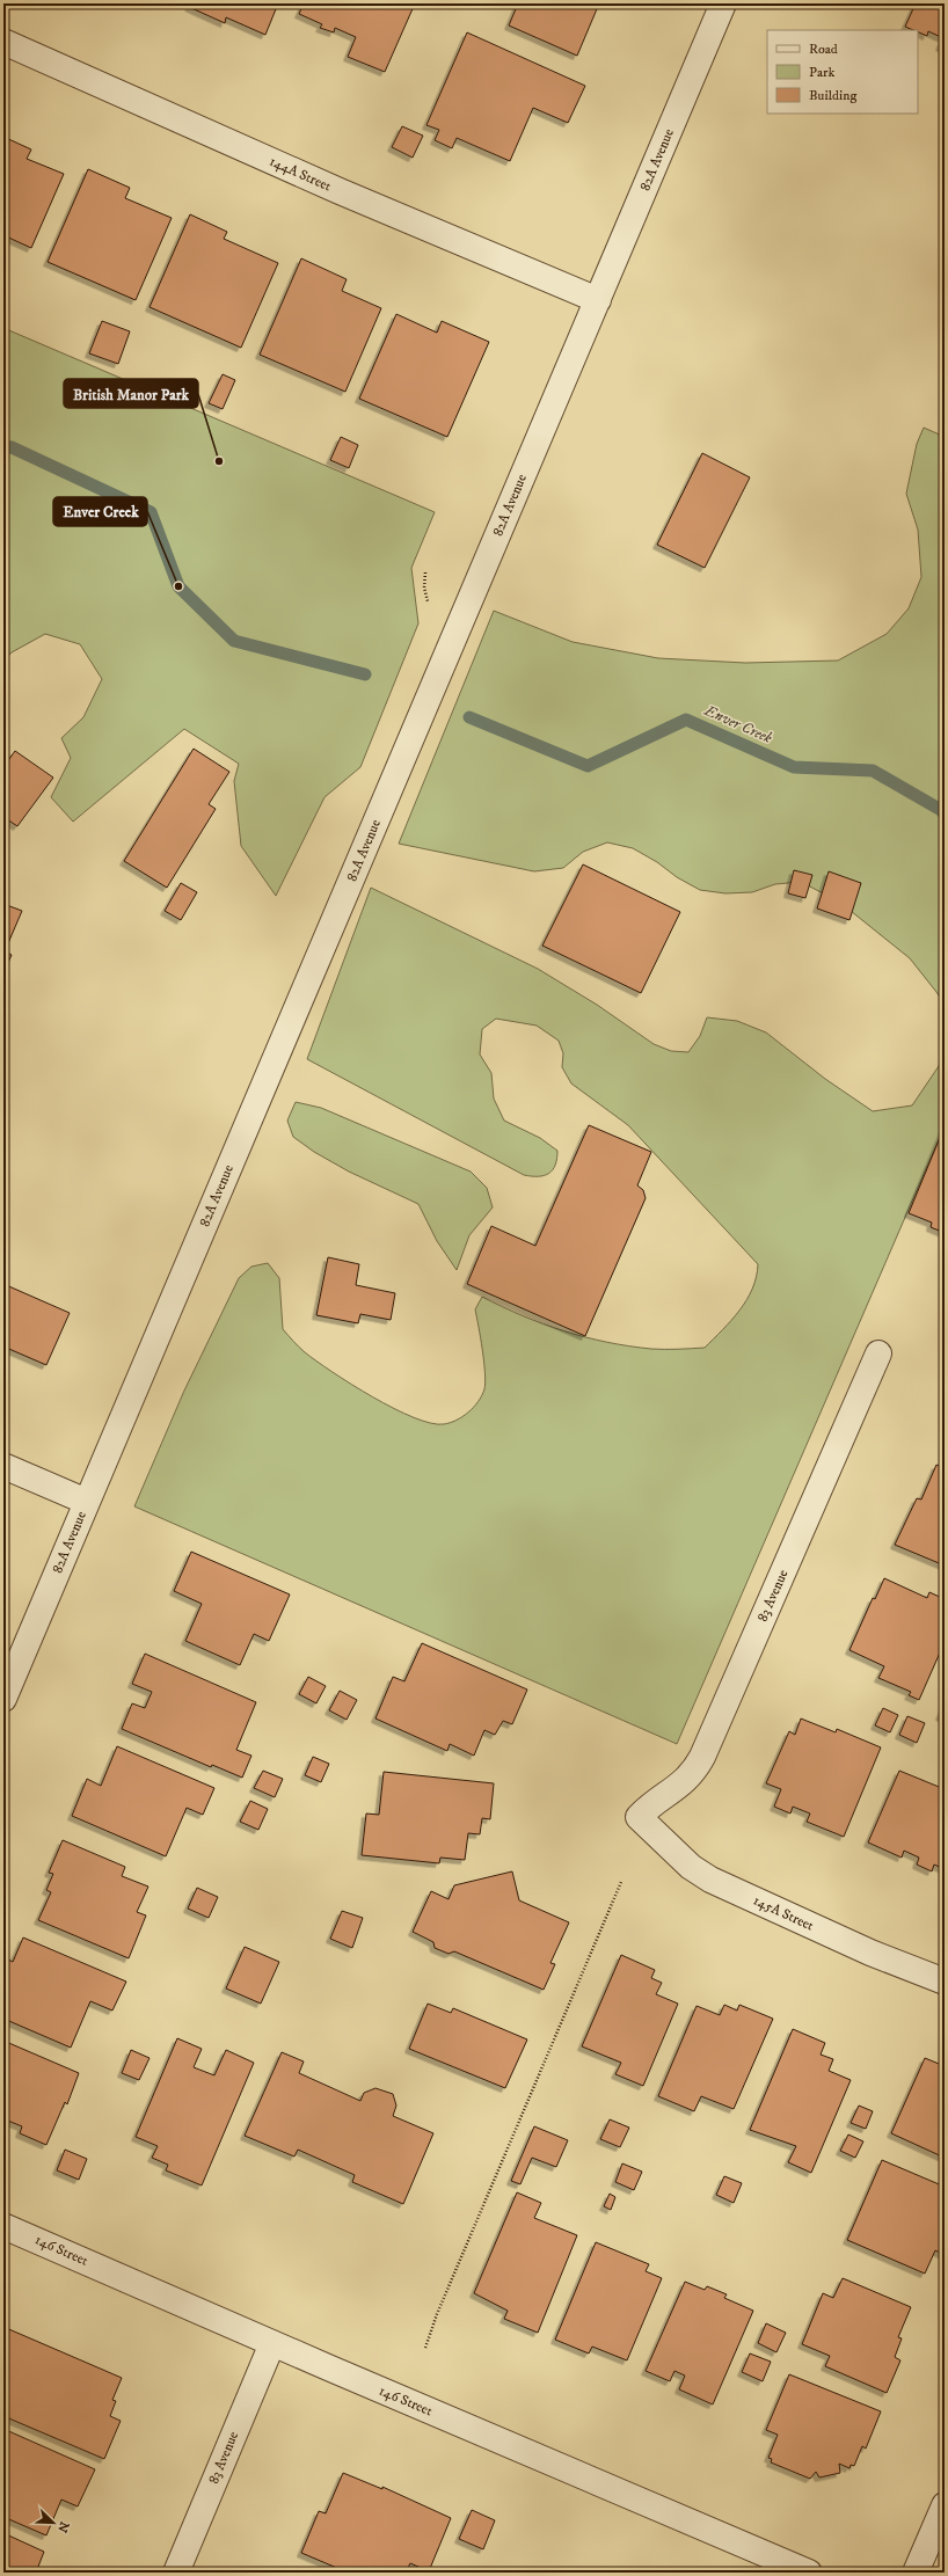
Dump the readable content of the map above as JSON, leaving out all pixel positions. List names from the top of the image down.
{
  "streets": {
    "street": [
      "82A Avenue",
      "144A Street",
      "83 Avenue",
      "145A Street",
      "146 Street"
    ]
  },
  "crossings": [
    ["82A Avenue", "144A Street"],
    ["83 Avenue", "145A Street"],
    ["83 Avenue", "146 Street"]
  ],
  "water": ["Enver Creek"],
  "places": ["British Manor Park", "Enver Creek"],
  "legend": ["Road", "Park", "Building"],
  "north": "bottom right"
}
